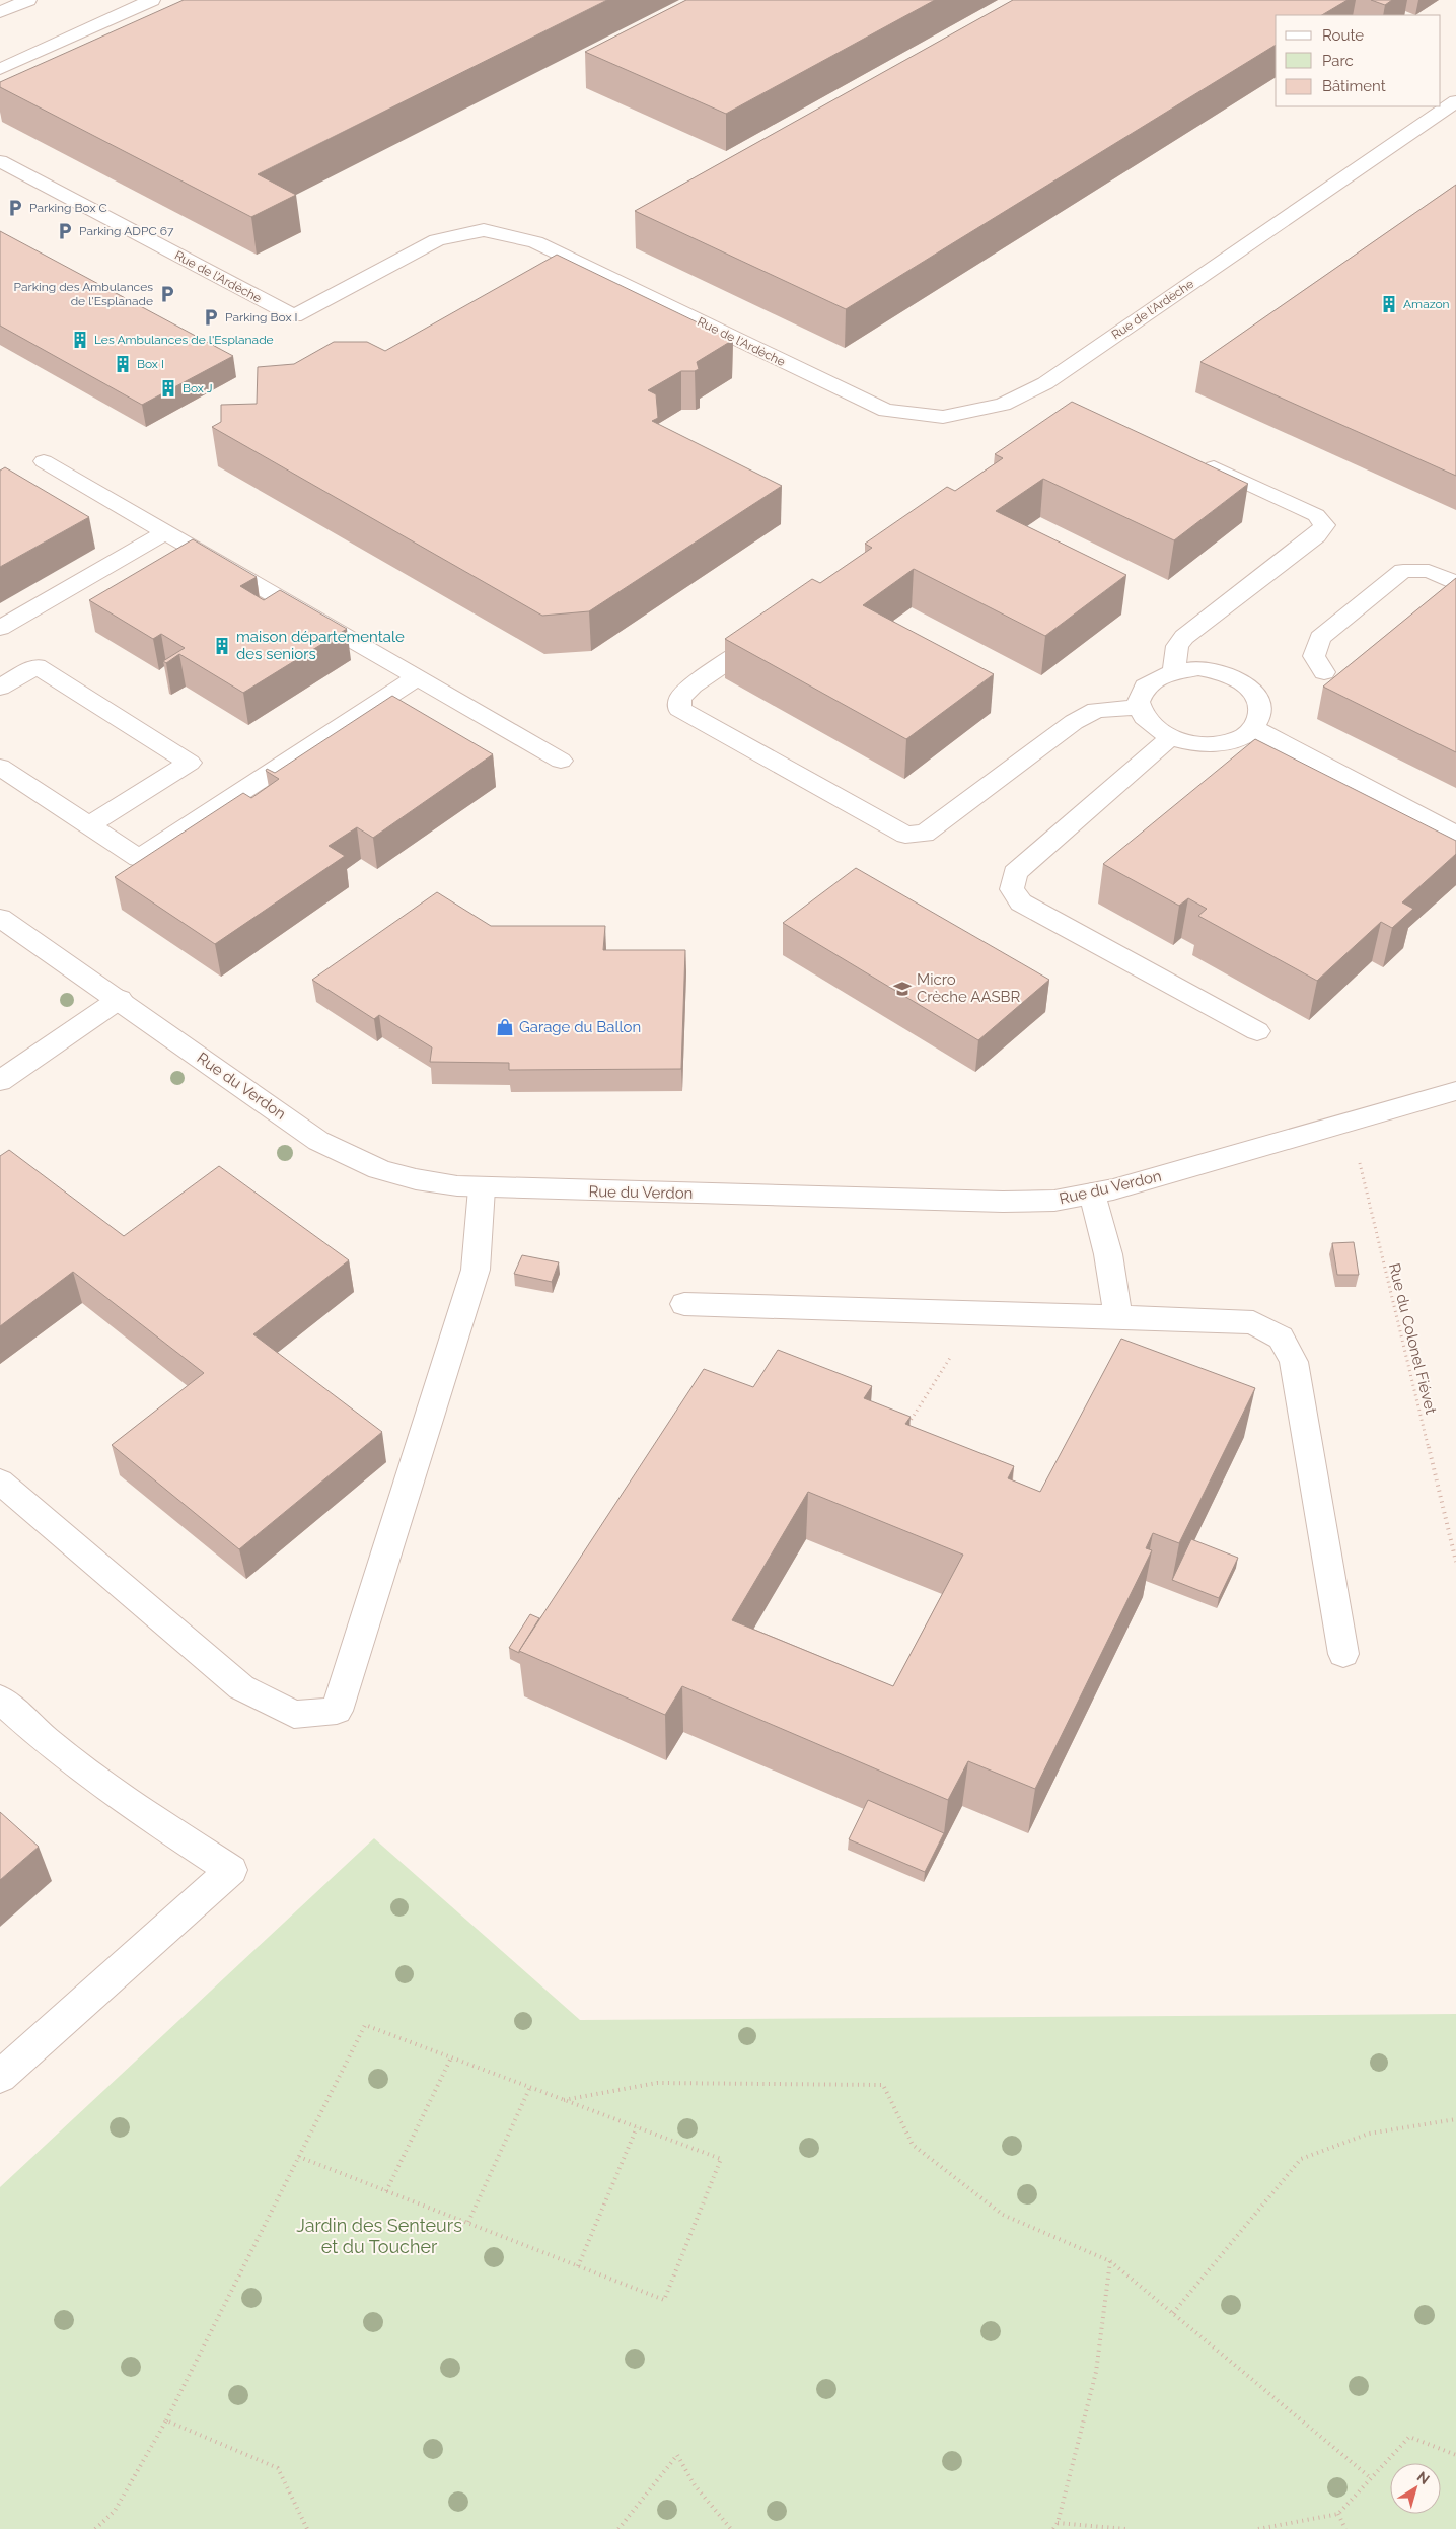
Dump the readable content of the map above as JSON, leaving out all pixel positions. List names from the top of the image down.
{
  "streets": {
    "street": ["Rue de l'Ardèche", "Rue du Verdon"],
    "path": ["Rue du Colonel Fiévet"]
  },
  "crossings": [
    ["Rue du Verdon", "Rue du Colonel Fiévet"]
  ],
  "parks": ["Jardin des Senteurs et du Toucher"],
  "places": {
    "parking": [
      "Parking Box C",
      "Parking ADPC 67",
      "Parking des Ambulances de l'Esplanade",
      "Parking Box I"
    ],
    "building": [
      "Amazon",
      "Les Ambulances de l'Esplanade",
      "Box I",
      "Box J",
      "maison départementale des seniors"
    ],
    "school or university": ["Micro Crèche AASBR"],
    "shop": ["Garage du Ballon"]
  },
  "legend": ["Route", "Parc", "Bâtiment"],
  "north": "top right"
}
